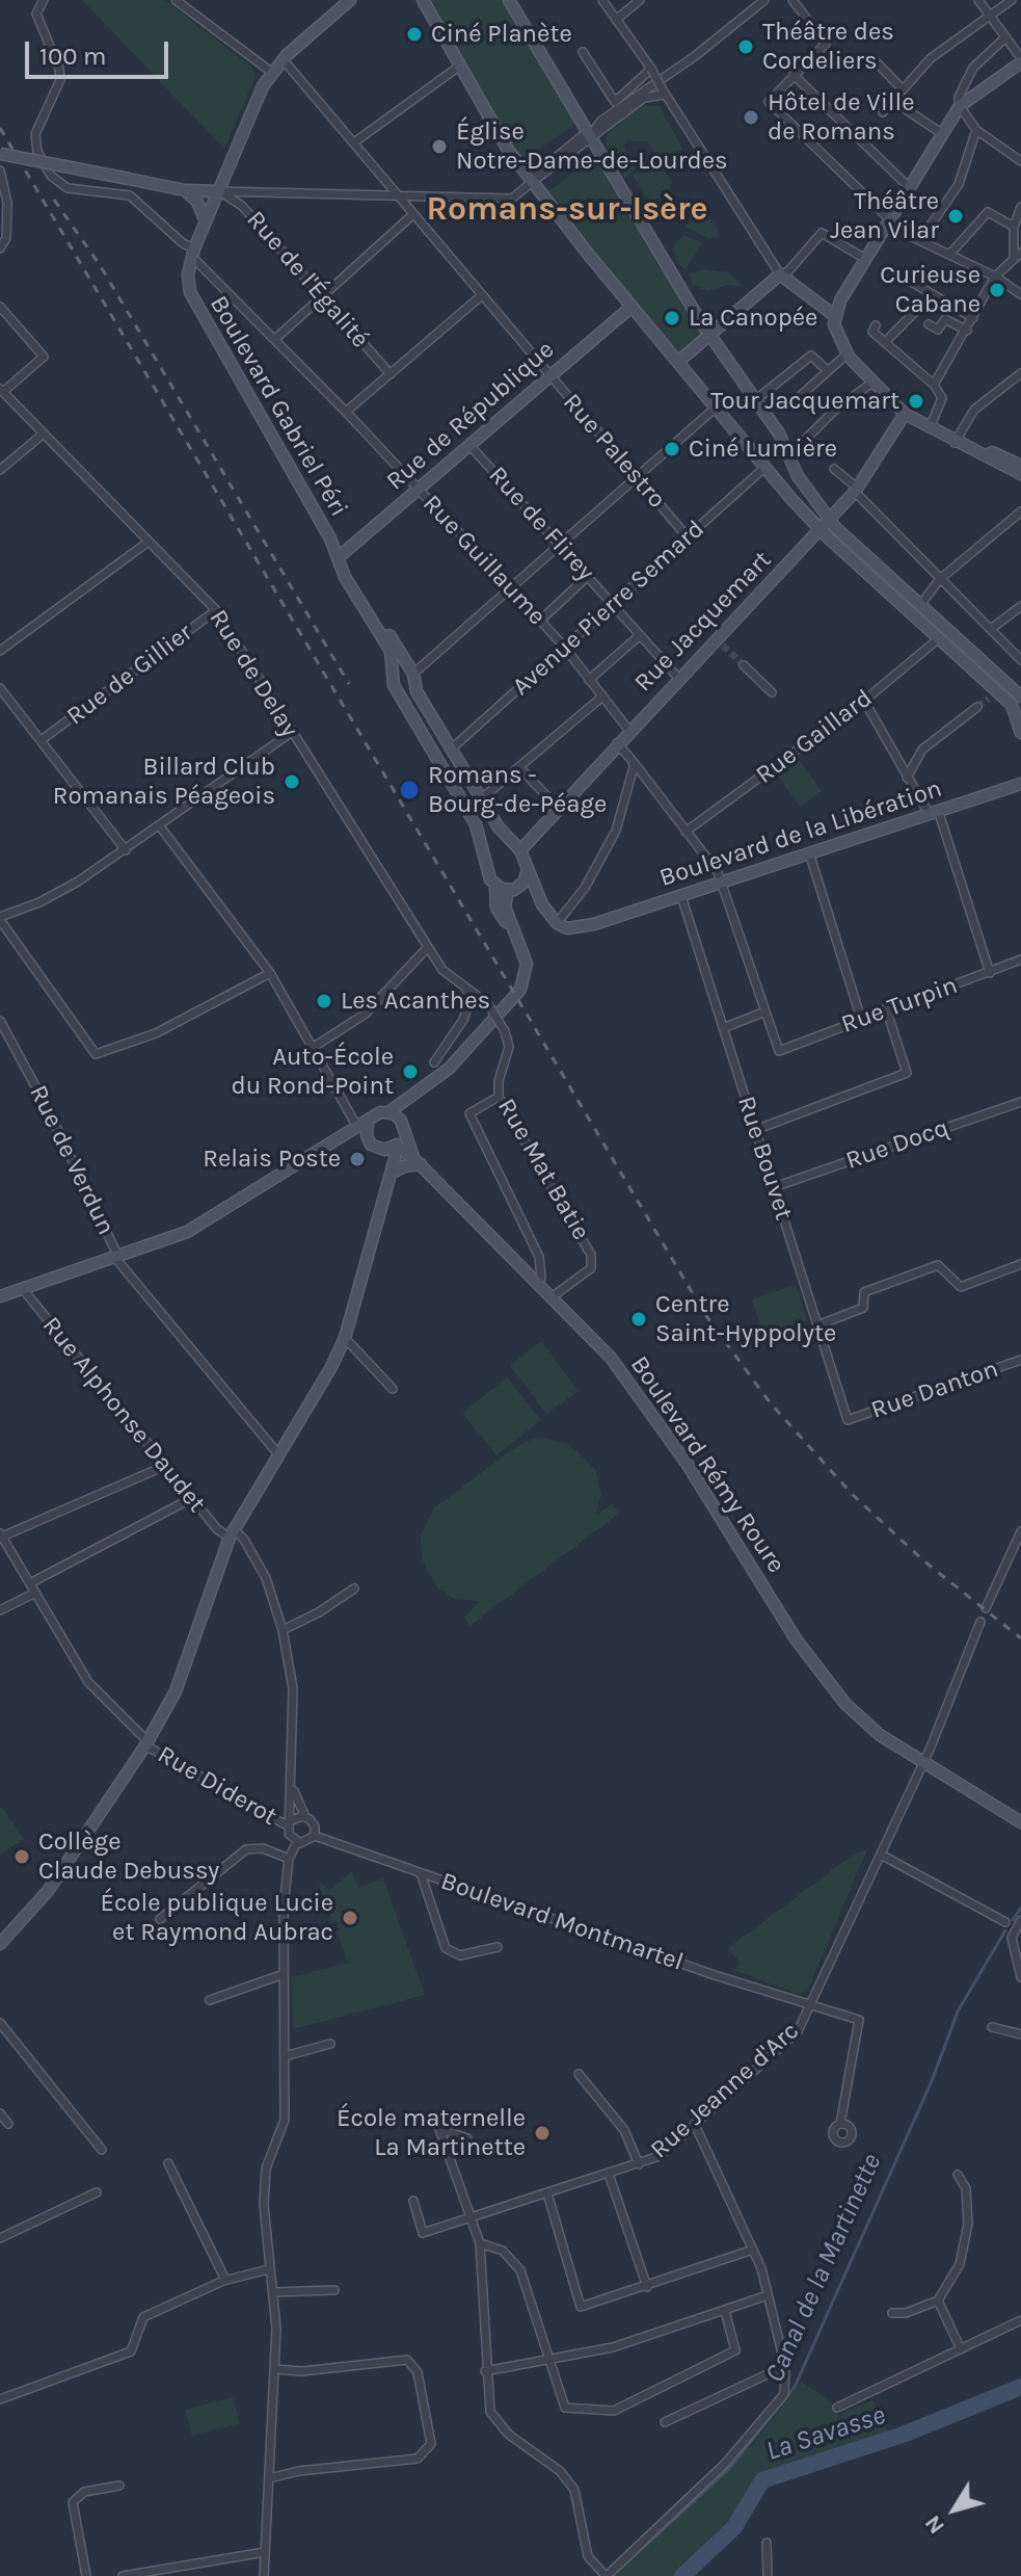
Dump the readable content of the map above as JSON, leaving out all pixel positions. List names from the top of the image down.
{
  "streets": {
    "main road": [
      "Boulevard Gabriel Péri",
      "Rue de République",
      "Rue Jacquemart",
      "Boulevard de la Libération",
      "Boulevard Rémy Roure"
    ],
    "street": [
      "Rue de l'Égalité",
      "Rue Palestro",
      "Rue de Flirey",
      "Rue Guillaume",
      "Avenue Pierre Semard",
      "Rue de Delay",
      "Rue de Gillier",
      "Rue Gaillard",
      "Rue Turpin",
      "Rue Docq",
      "Rue Bouvet",
      "Rue de Verdun",
      "Rue Mat Batie",
      "Rue Danton",
      "Rue Alphonse Daudet",
      "Rue Diderot",
      "Boulevard Montmartel",
      "Rue Jeanne d'Arc"
    ]
  },
  "crossings": [
    ["Boulevard Gabriel Péri", "Rue de République"],
    ["Boulevard Gabriel Péri", "Rue Guillaume"],
    ["Boulevard Gabriel Péri", "Avenue Pierre Semard"],
    ["Boulevard Gabriel Péri", "Rue Jacquemart"],
    ["Rue de République", "Rue Palestro"],
    ["Rue de République", "Rue de Flirey"],
    ["Rue de République", "Rue Guillaume"],
    ["Rue Palestro", "Avenue Pierre Semard"],
    ["Rue de Flirey", "Avenue Pierre Semard"],
    ["Rue de Flirey", "Rue Jacquemart"],
    ["Rue Guillaume", "Avenue Pierre Semard"],
    ["Rue Guillaume", "Rue Jacquemart"],
    ["Rue de Delay", "Rue de Gillier"],
    ["Rue de Delay", "Rue Mat Batie"],
    ["Boulevard de la Libération", "Rue Bouvet"],
    ["Rue Docq", "Rue Bouvet"],
    ["Rue Bouvet", "Rue Danton"],
    ["Rue Mat Batie", "Boulevard Rémy Roure"],
    ["Rue Alphonse Daudet", "Rue Diderot"],
    ["Rue Alphonse Daudet", "Boulevard Montmartel"],
    ["Boulevard Rémy Roure", "Rue Jeanne d'Arc"],
    ["Rue Diderot", "Boulevard Montmartel"],
    ["Boulevard Montmartel", "Rue Jeanne d'Arc"]
  ],
  "districts": ["Romans-sur-Isère"],
  "water": ["Canal de la Martinette", "La Savasse"],
  "places": [
    "Ciné Planète",
    "Théâtre des Cordeliers",
    "Hôtel de Ville de Romans",
    "Église Notre-Dame-de-Lourdes",
    "Théâtre Jean Vilar",
    "Curieuse Cabane",
    "La Canopée",
    "Tour Jacquemart",
    "Ciné Lumière",
    "Billard Club Romanais Péageois",
    "Romans - Bourg-de-Péage",
    "Les Acanthes",
    "Auto-École du Rond-Point",
    "Relais Poste",
    "Centre Saint-Hyppolyte",
    "Collège Claude Debussy",
    "École publique Lucie et Raymond Aubrac",
    "École maternelle La Martinette"
  ],
  "scale_bar": "100 m",
  "north": "bottom left"
}
